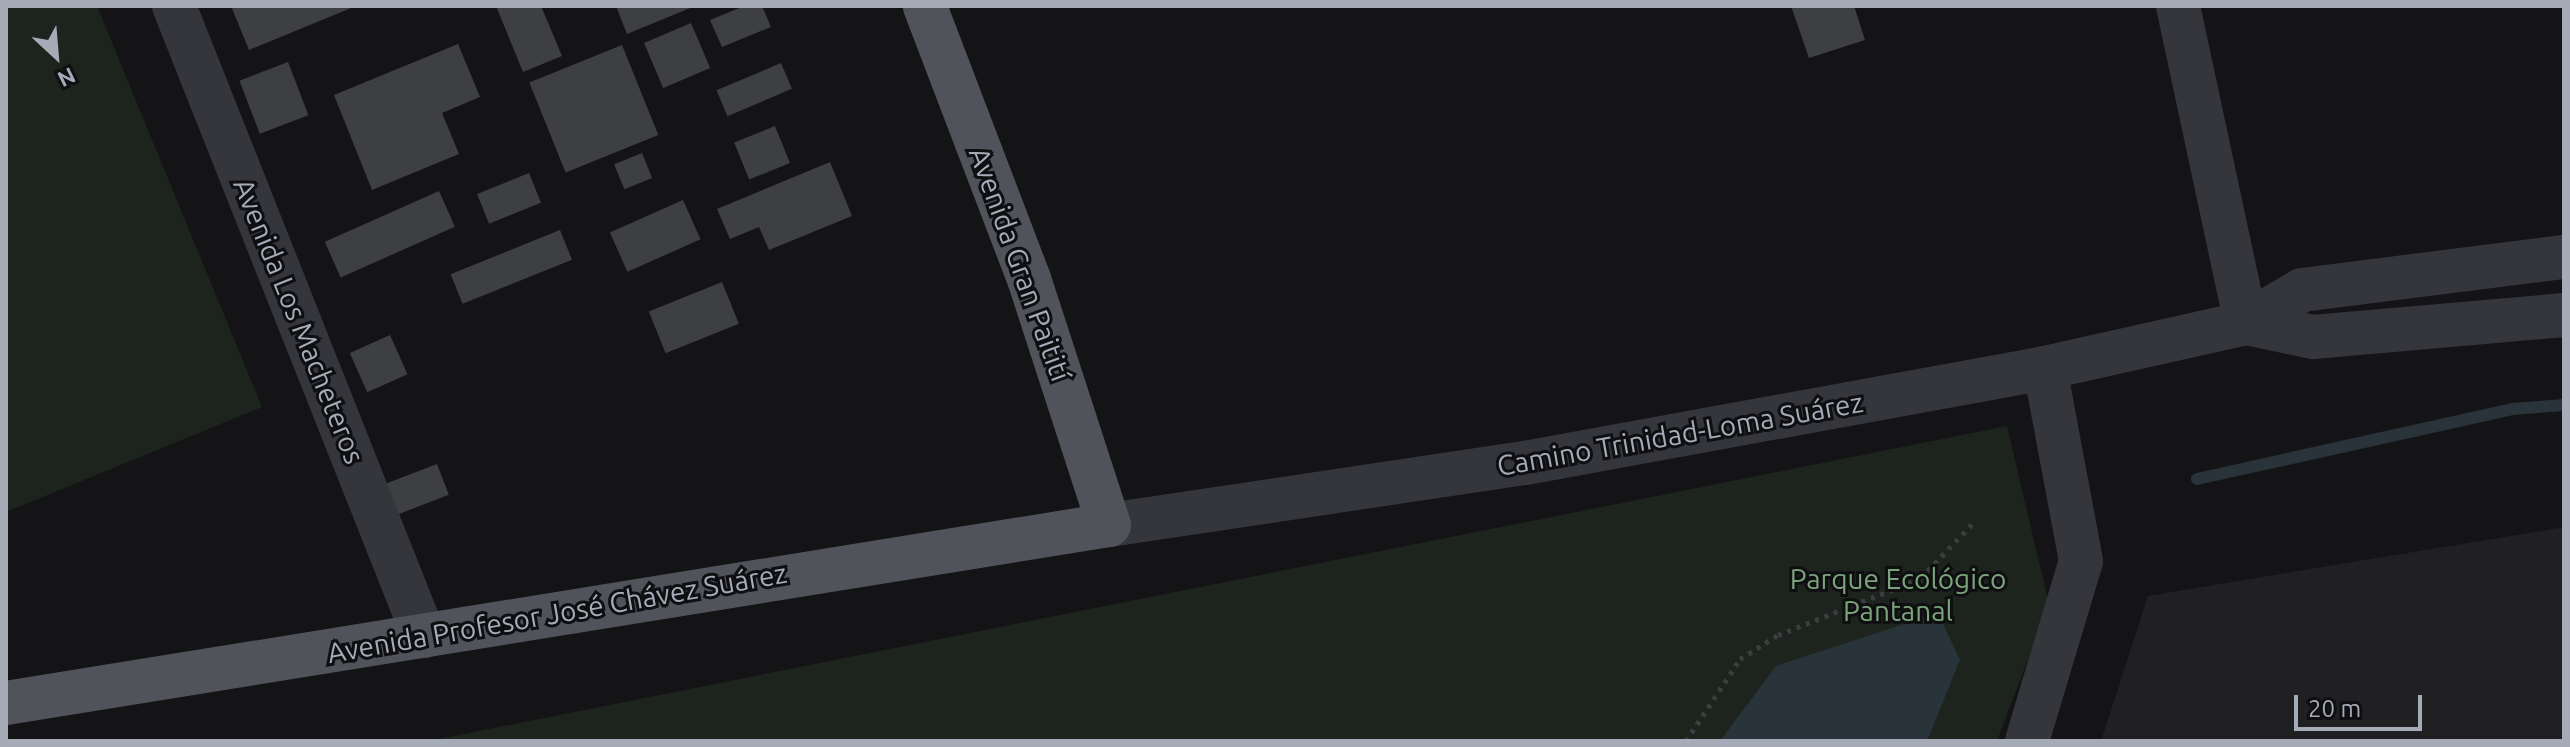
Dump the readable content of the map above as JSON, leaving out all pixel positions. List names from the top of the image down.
{
  "streets": {
    "main road": ["Avenida Gran Paitití", "Avenida Profesor José Chávez Suárez"],
    "street": ["Avenida Los Macheteros", "Camino Trinidad-Loma Suárez"]
  },
  "crossings": [
    ["Avenida Gran Paitití", "Camino Trinidad-Loma Suárez"],
    ["Avenida Gran Paitití", "Avenida Profesor José Chávez Suárez"],
    ["Avenida Los Macheteros", "Avenida Profesor José Chávez Suárez"],
    ["Camino Trinidad-Loma Suárez", "Avenida Profesor José Chávez Suárez"]
  ],
  "parks": ["Parque Ecológico Pantanal"],
  "scale_bar": "20 m",
  "north": "bottom right"
}
